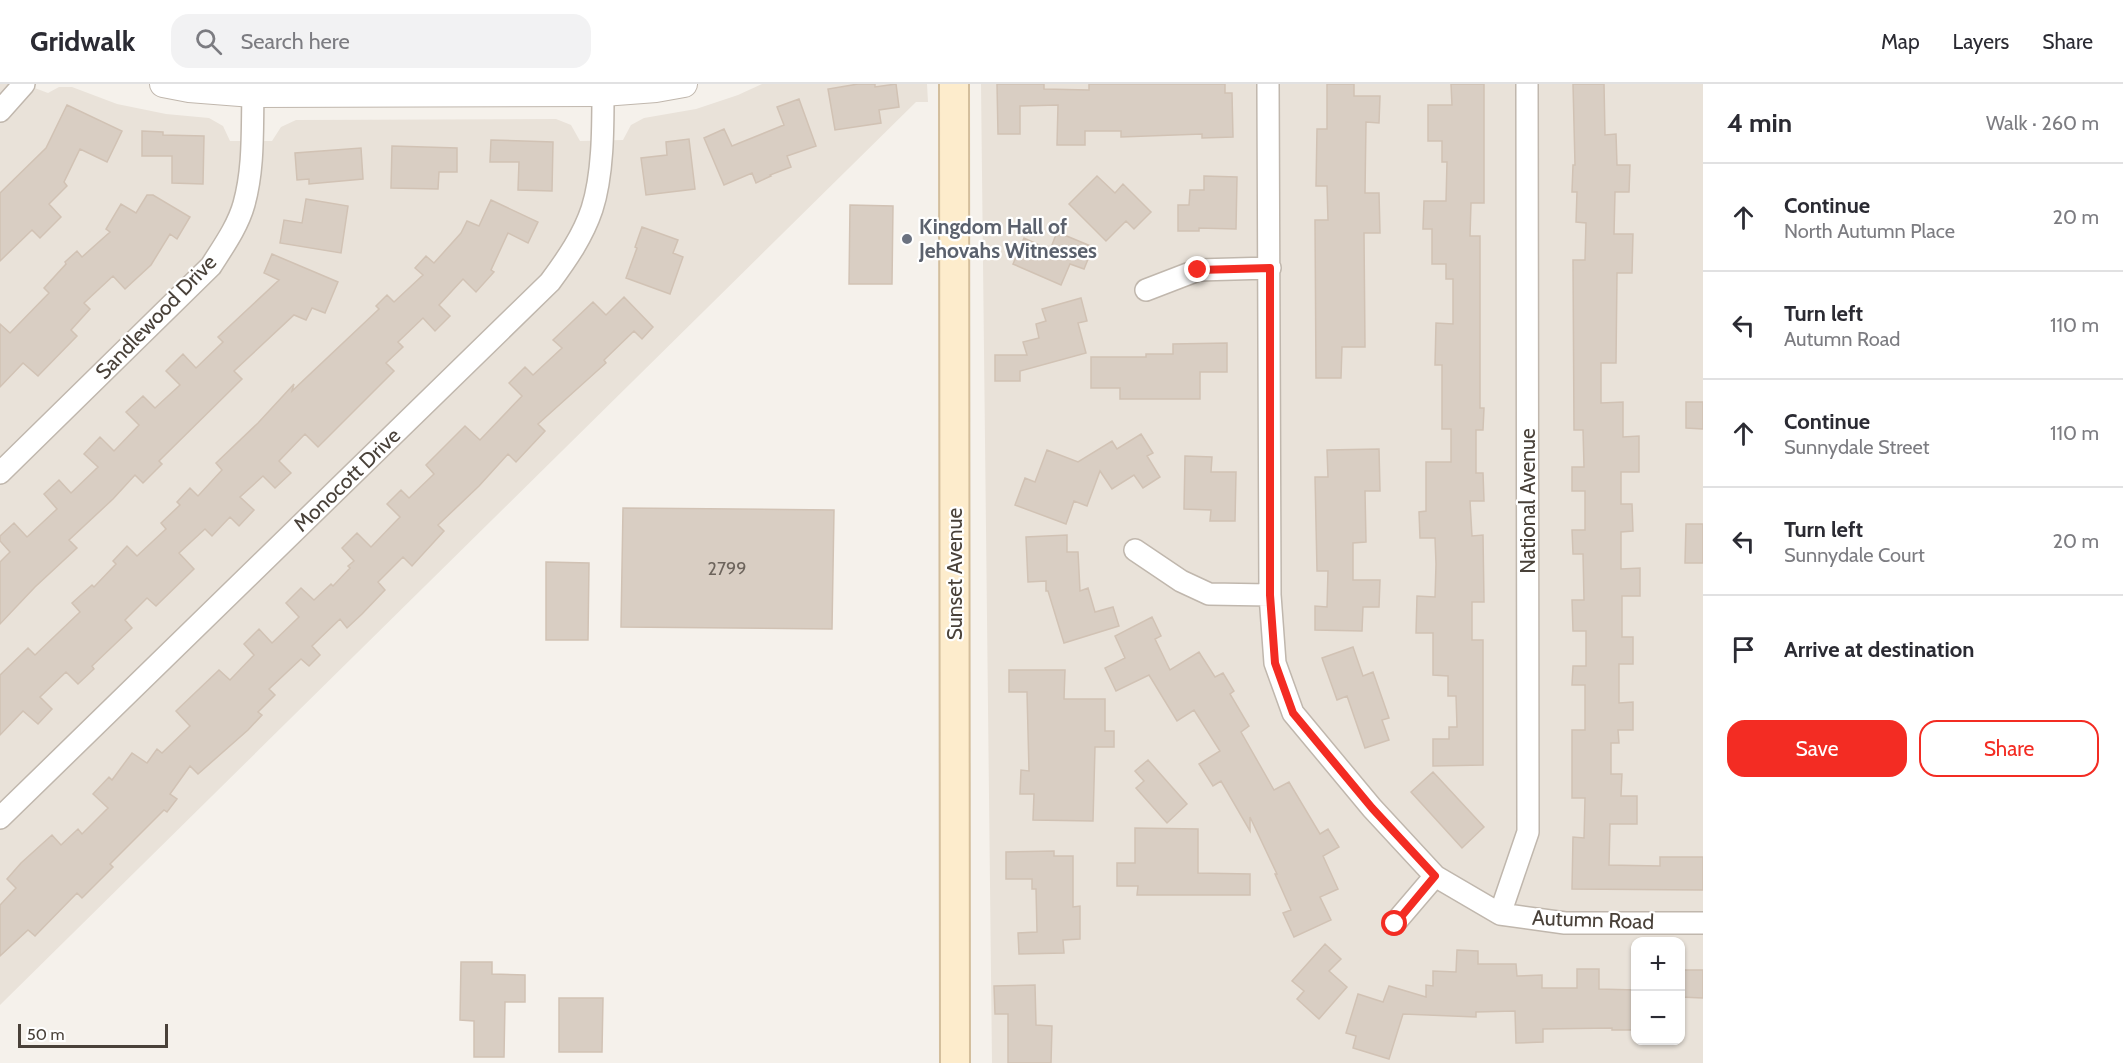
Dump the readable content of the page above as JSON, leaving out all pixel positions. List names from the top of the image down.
{
  "streets": {
    "main road": ["Sunset Avenue"],
    "street": [
      "Sandlewood Drive",
      "Monocott Drive",
      "National Avenue",
      "Autumn Road"
    ]
  },
  "crossings": [
    ["National Avenue", "Autumn Road"]
  ],
  "places": ["Kingdom Hall of Jehovahs Witnesses"],
  "house_numbers": ["2799"],
  "scale_bar": "50 m",
  "page": {
    "header": "Gridwalk",
    "search": "Search here",
    "nav": ["Map", "Layers", "Share"],
    "heading": ["4 min", "Walk · 260 m"],
    "list": [
      ["Continue", "North Autumn Place", "20 m"],
      ["Turn left", "Autumn Road", "110 m"],
      ["Continue", "Sunnydale Street", "110 m"],
      ["Turn left", "Sunnydale Court", "20 m"],
      "Arrive at destination"
    ],
    "buttons": ["Save", "Share"],
    "map_buttons": ["+", "−"],
    "scale": "50 m"
  }
}
